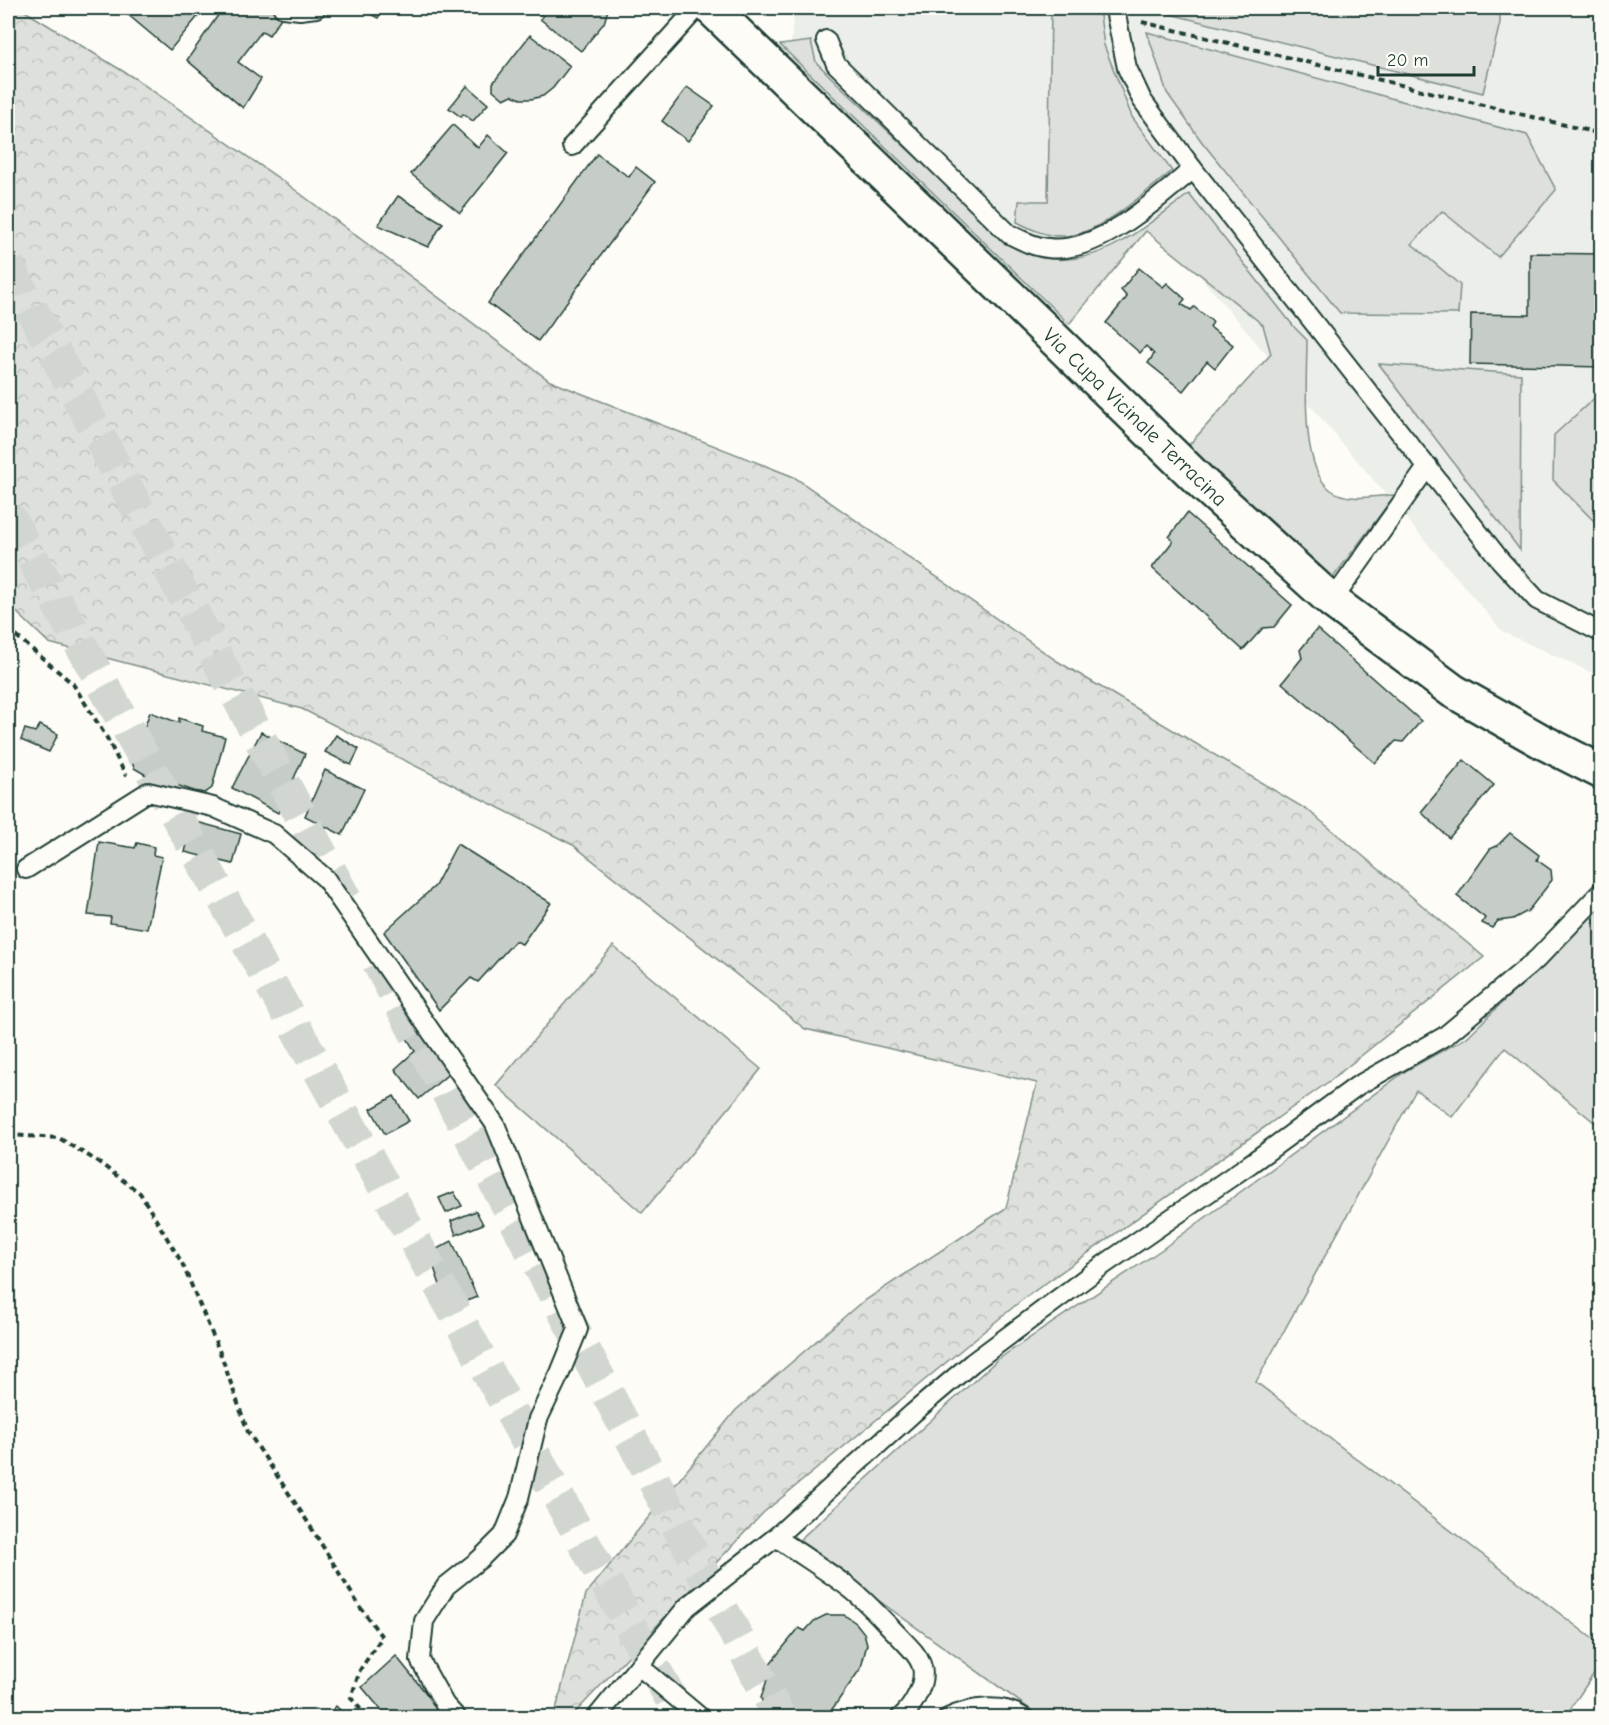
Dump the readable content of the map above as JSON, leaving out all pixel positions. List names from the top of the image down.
{
  "streets": {
    "street": ["Via Cupa Vicinale Terracina"]
  },
  "scale_bar": "20 m"
}
